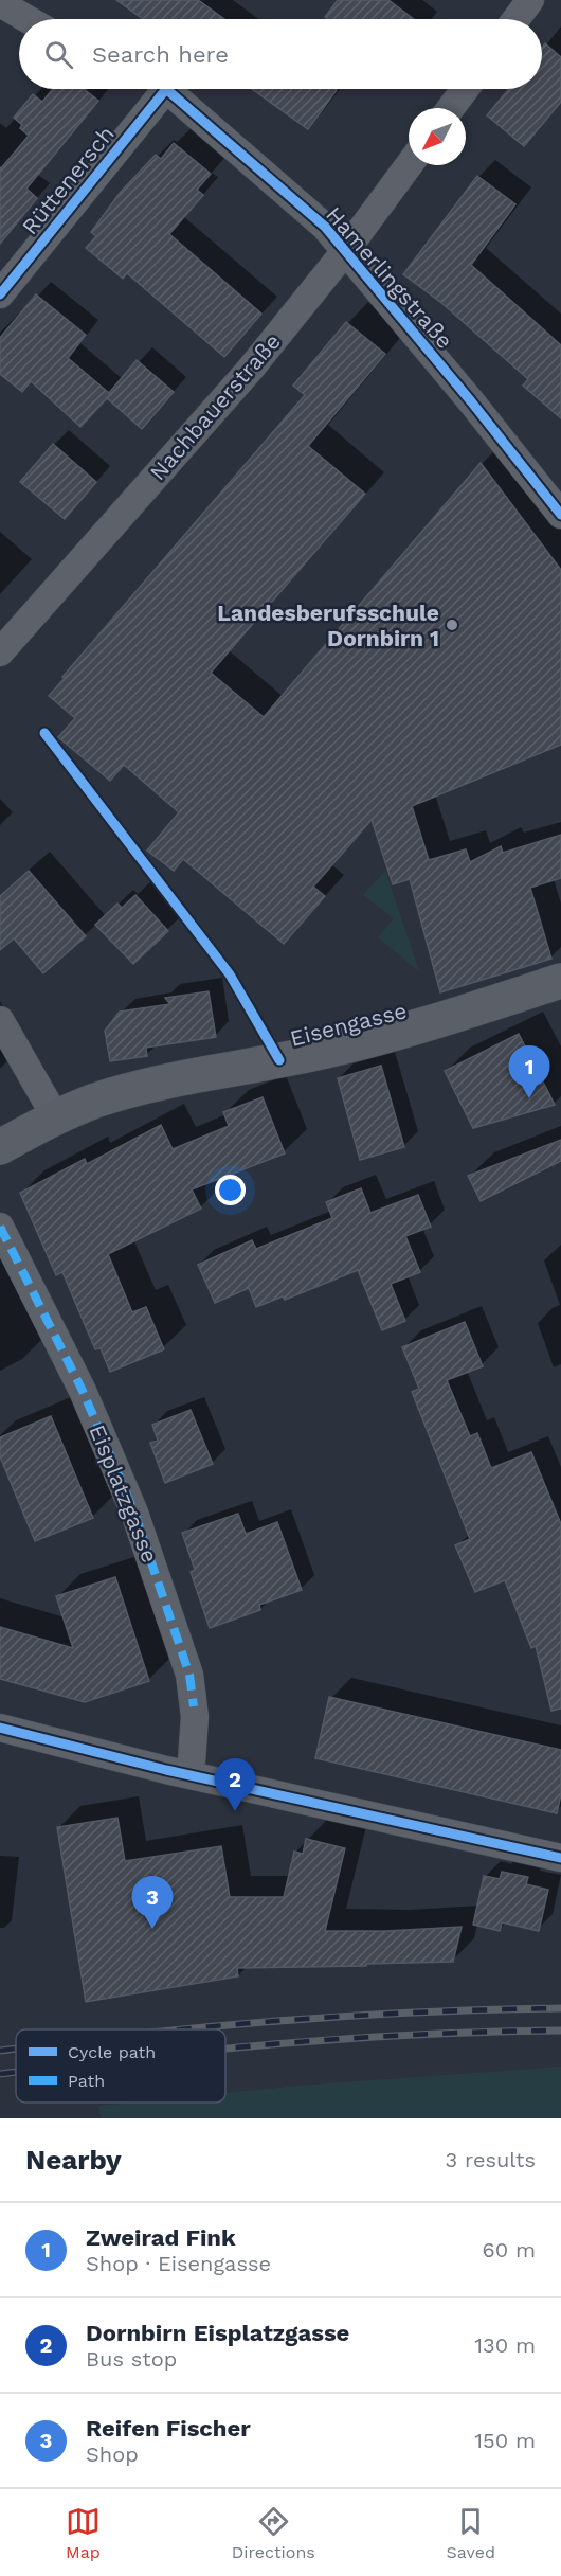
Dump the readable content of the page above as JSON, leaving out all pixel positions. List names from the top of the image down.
{
  "streets": {
    "main road": ["Eisengasse"],
    "street": [
      "Rüttenersch",
      "Hamerlingstraße",
      "Nachbauerstraße",
      "Eisplatzgasse"
    ]
  },
  "crossings": [
    ["Rüttenersch", "Hamerlingstraße"],
    ["Hamerlingstraße", "Nachbauerstraße"]
  ],
  "places": ["Landesberufsschule Dornbirn 1"],
  "legend": ["Cycle path", "Path"],
  "north": "bottom left",
  "page": {
    "search": "Search here",
    "pins": ["1", "2", "3"],
    "heading": ["Nearby", "3 results"],
    "list": [
      {
        "mark": "1",
        "name": "Zweirad Fink",
        "note": "Shop · Eisengasse",
        "value": "60 m"
      },
      {
        "mark": "2",
        "name": "Dornbirn Eisplatzgasse",
        "note": "Bus stop",
        "value": "130 m"
      },
      {
        "mark": "3",
        "name": "Reifen Fischer",
        "note": "Shop",
        "value": "150 m"
      }
    ],
    "nav": ["Map", "Directions", "Saved"]
  }
}
